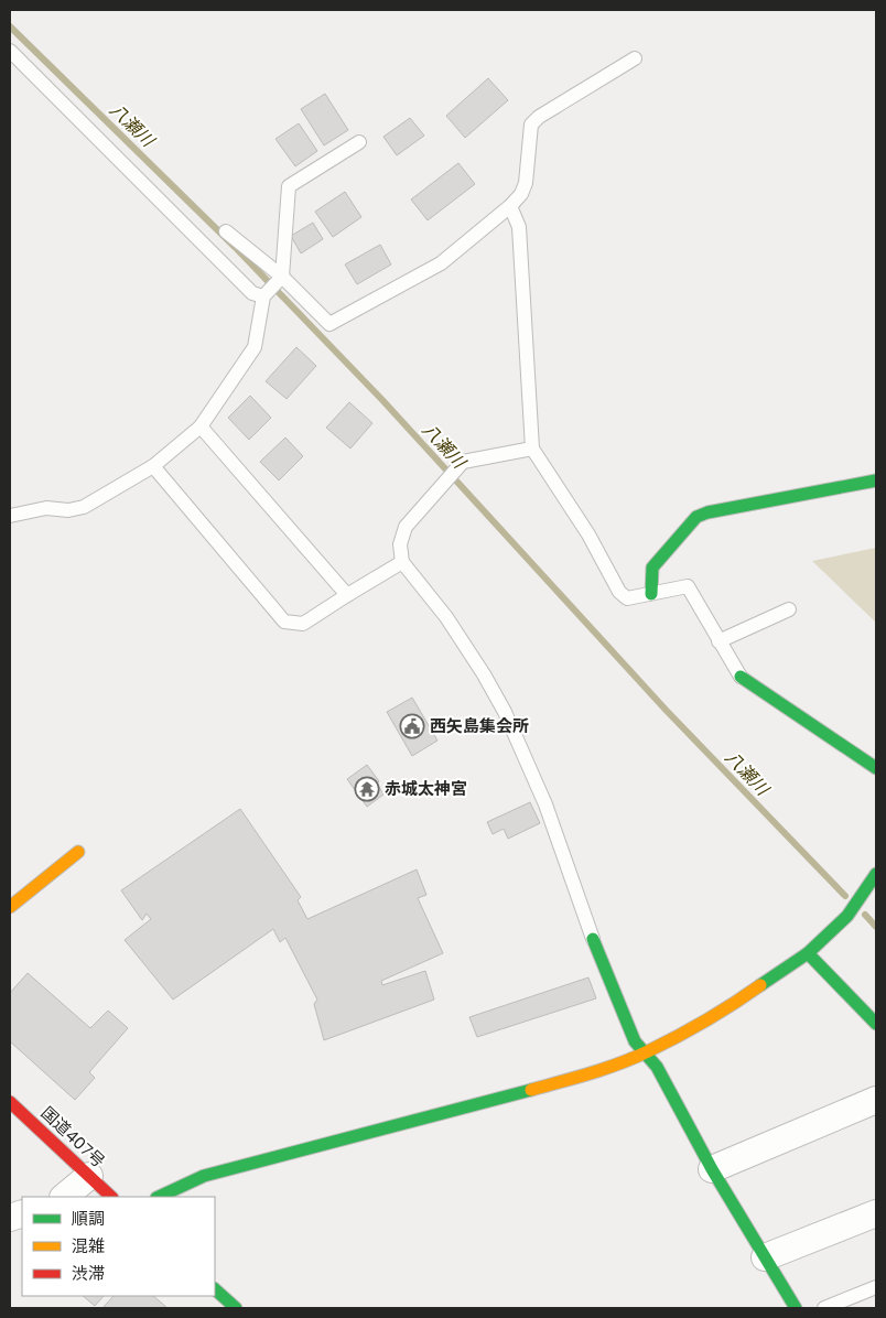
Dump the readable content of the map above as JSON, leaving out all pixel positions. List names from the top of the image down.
{
  "streets": {
    "main road": ["国道407号"]
  },
  "water": ["八瀬川"],
  "places": {
    "public building": ["西矢島集会所"],
    "temple": ["赤城太神宮"]
  },
  "legend": ["順調", "混雑", "渋滞"]
}
